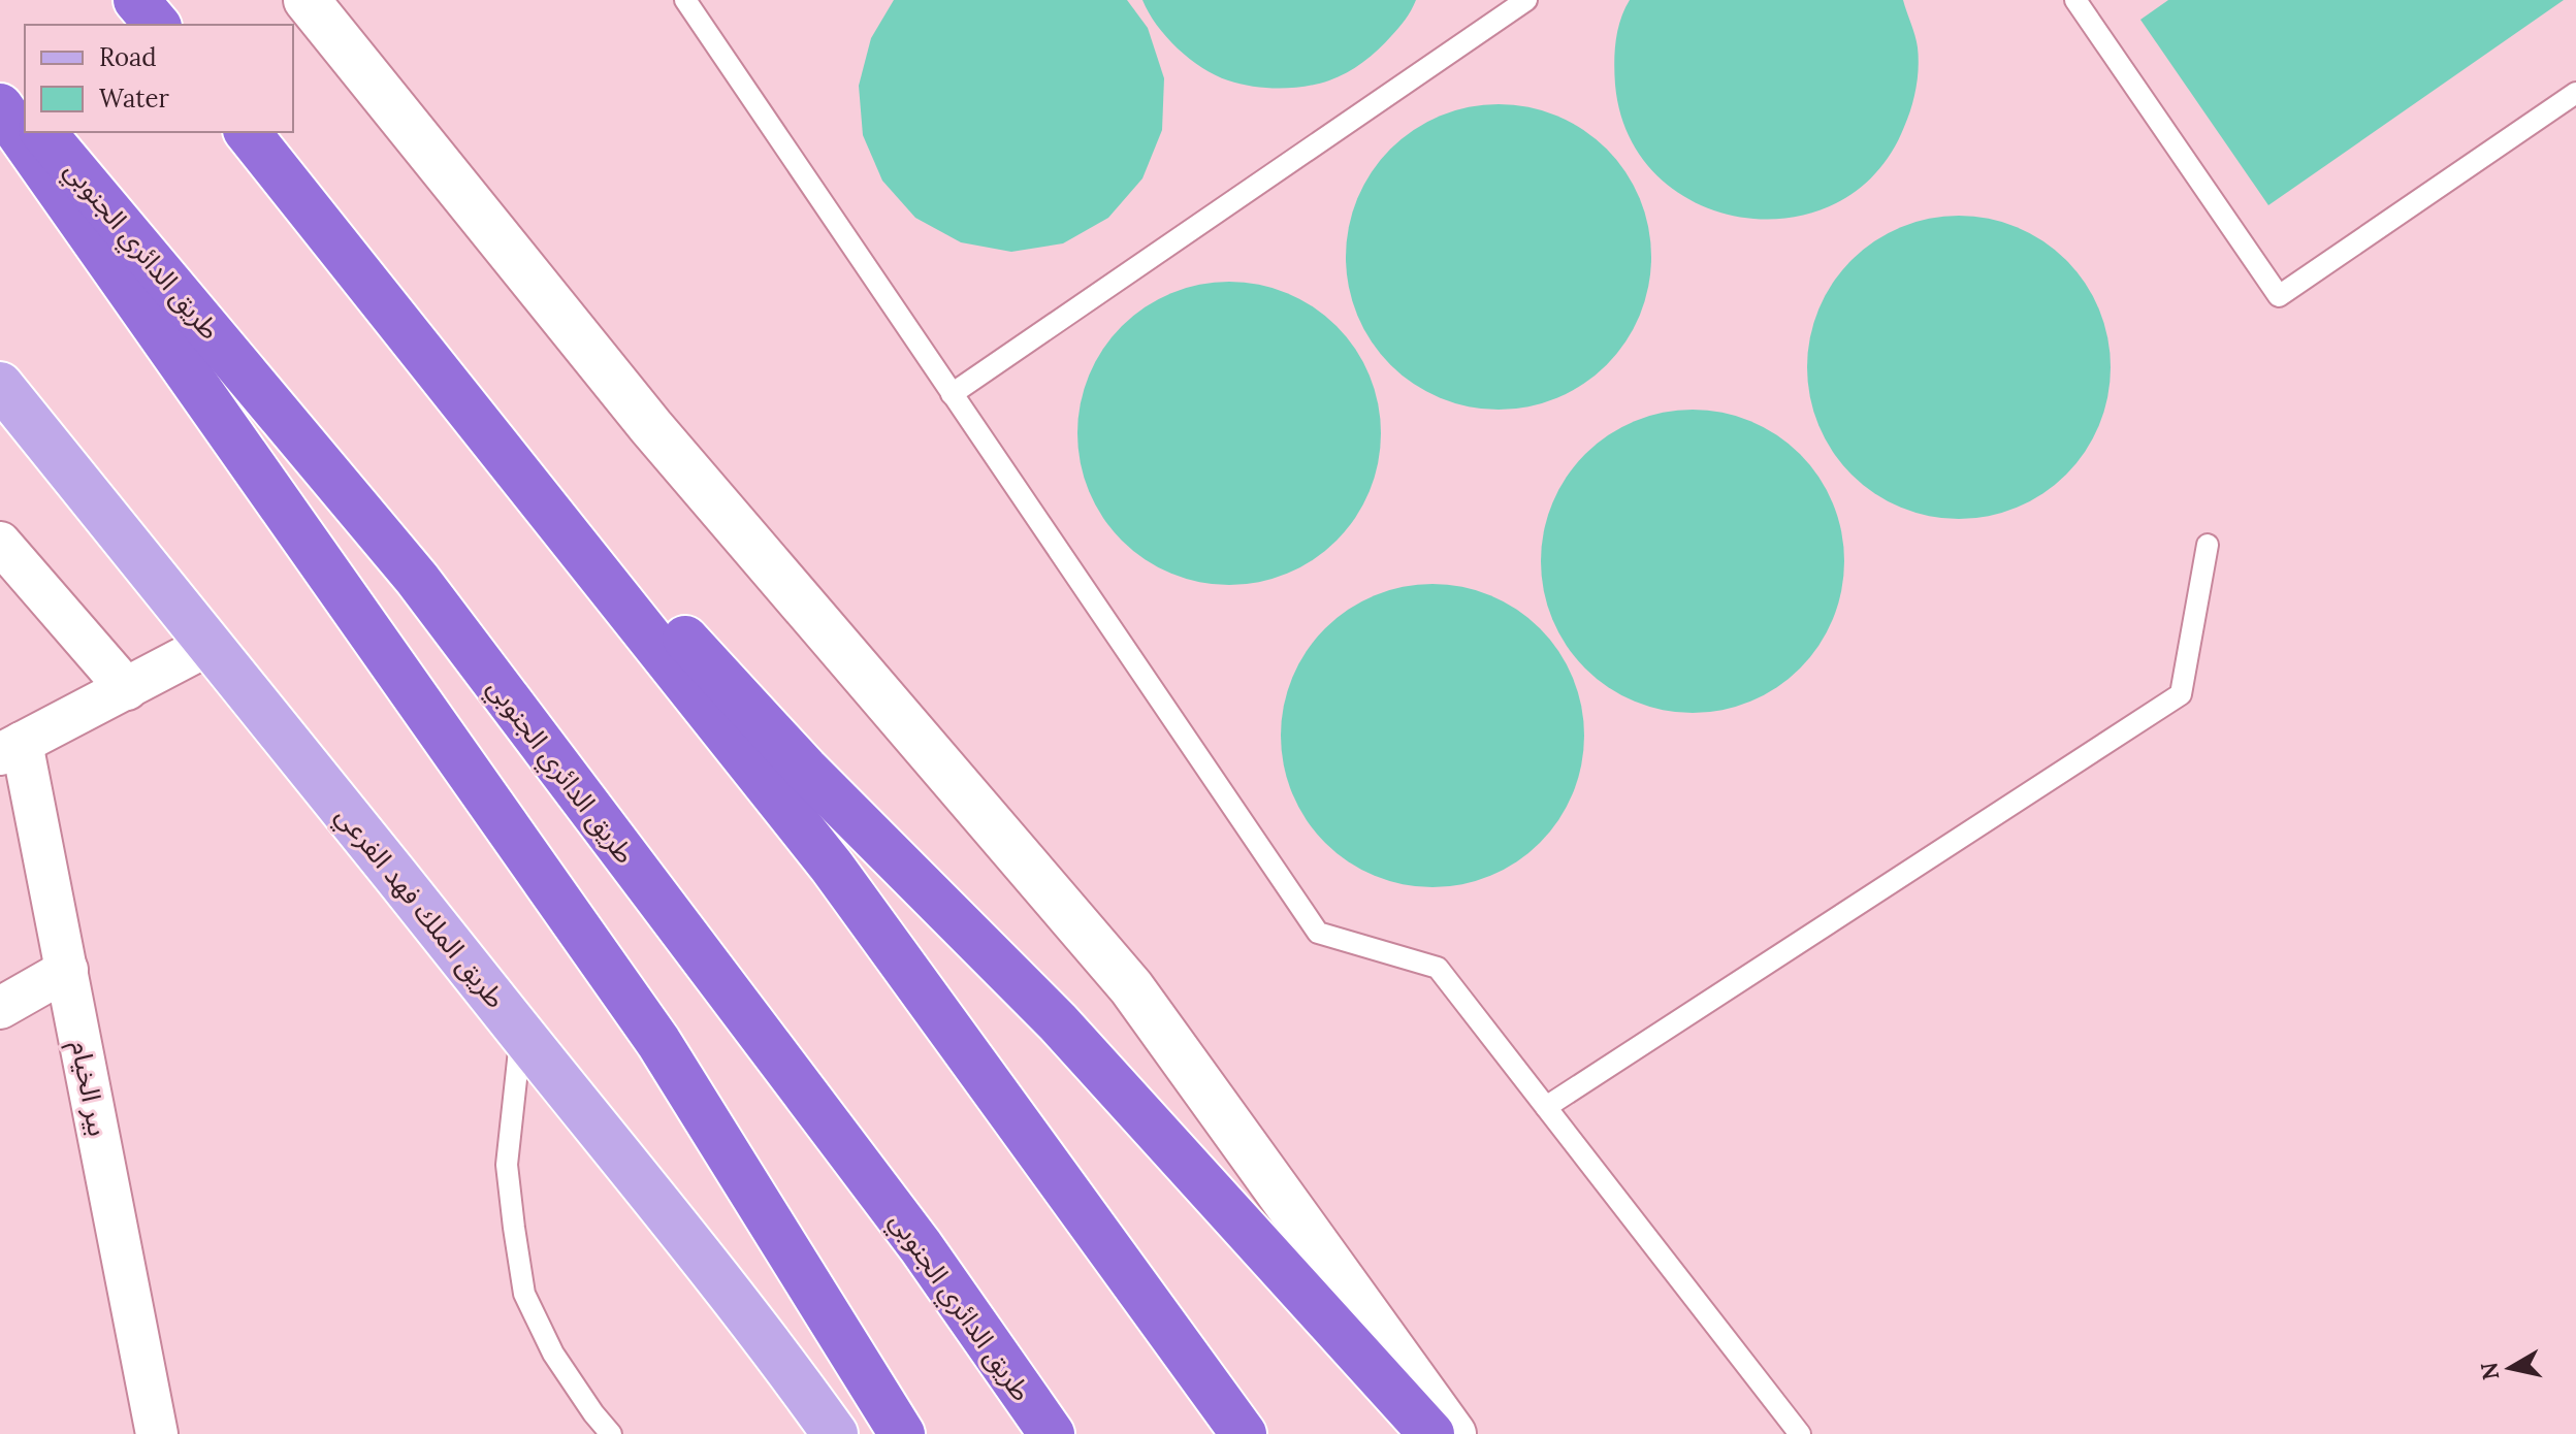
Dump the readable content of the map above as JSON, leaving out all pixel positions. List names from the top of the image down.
{
  "streets": {
    "highway": ["طريق الدائري الجنوبي"],
    "main road": ["طريق الملك فهد الفرعي"],
    "street": ["بير الخيام"]
  },
  "legend": ["Road", "Water"],
  "north": "left"
}
